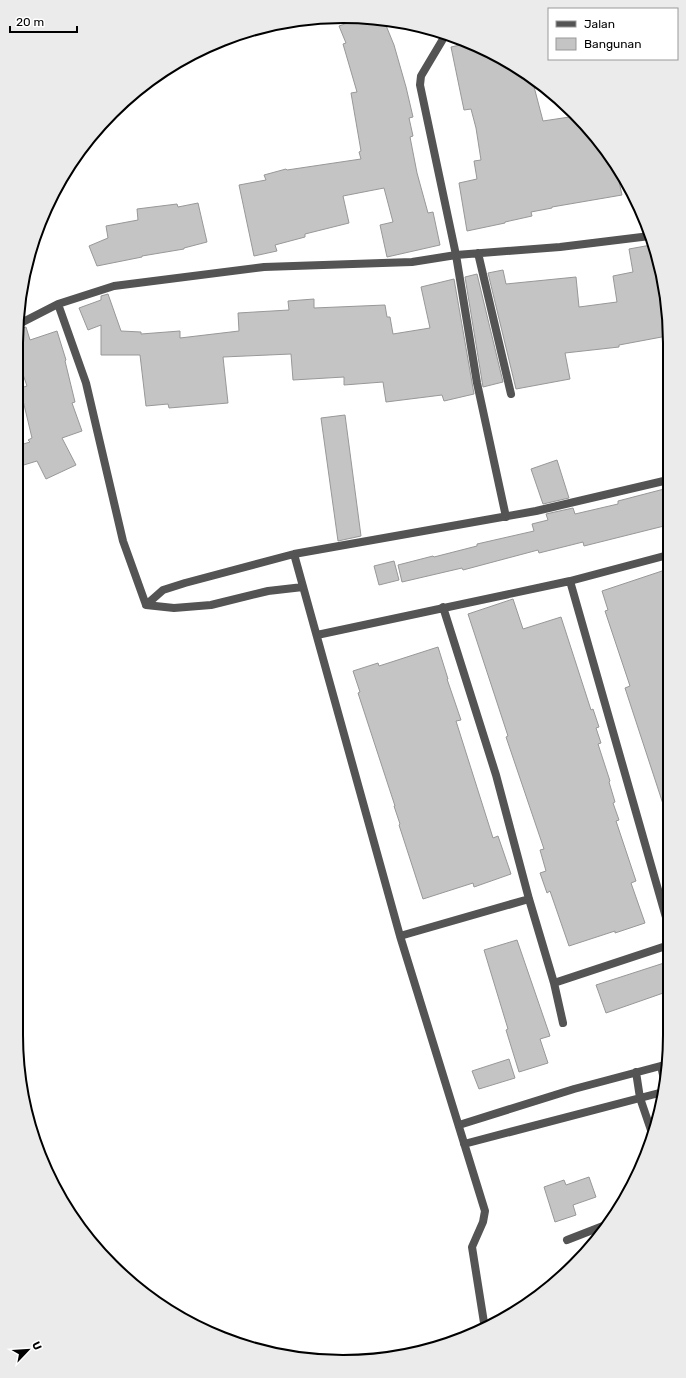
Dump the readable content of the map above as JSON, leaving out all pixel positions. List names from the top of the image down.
{
  "legend": ["Jalan", "Bangunan"],
  "scale_bar": "20 m",
  "north": "top right"
}
